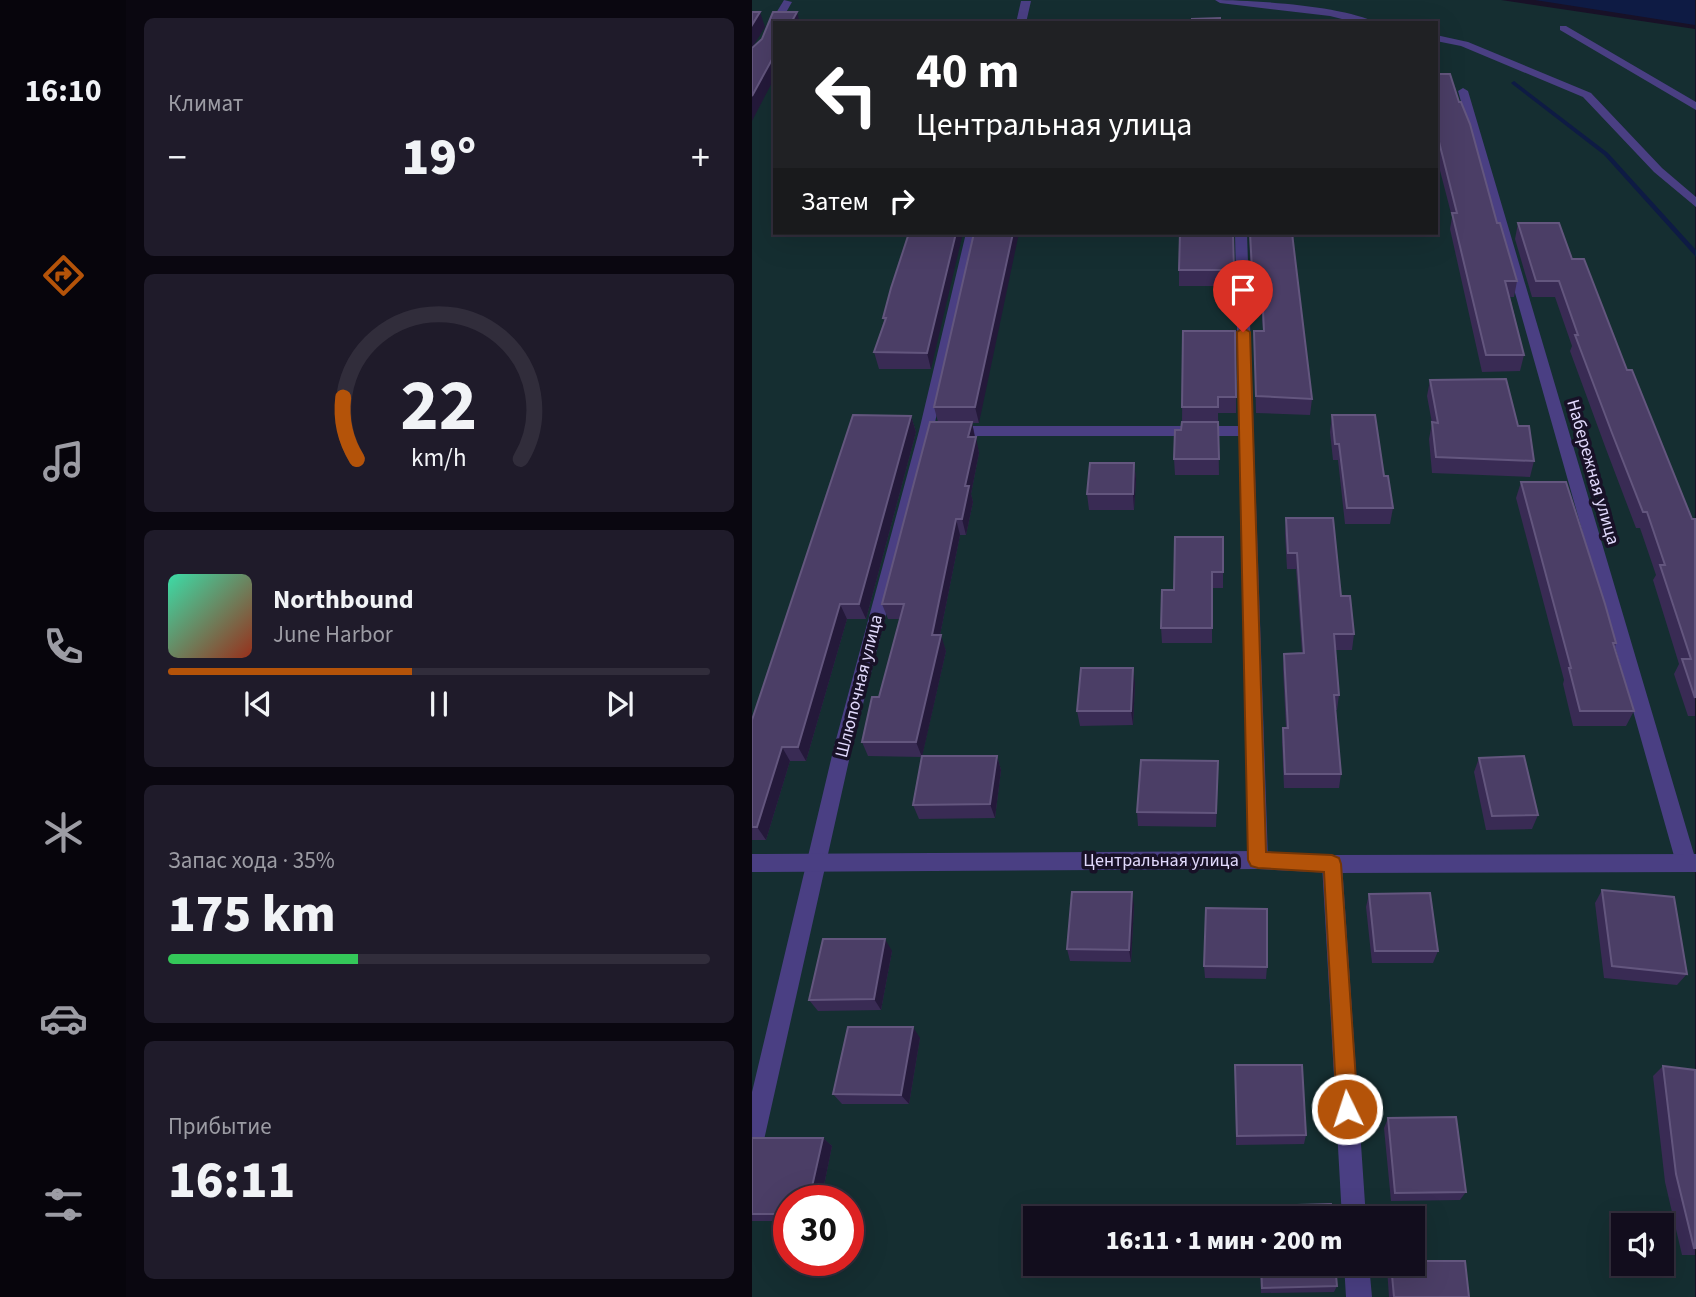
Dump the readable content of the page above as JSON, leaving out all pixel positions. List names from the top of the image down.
{
  "streets": {
    "street": ["Набережная улица", "Шлюпочная улица", "Центральная улица"]
  },
  "crossings": [
    ["Набережная улица", "Центральная улица"],
    ["Шлюпочная улица", "Центральная улица"]
  ],
  "page": {
    "tabs": "16:10",
    "tile": [
      "Климат",
      ["Запас хода · 35%", "175 km"],
      ["Прибытие", "16:11"]
    ],
    "turn": ["40 m", "Центральная улица"],
    "heat": ["−", "19°", "+"],
    "then": "Затем",
    "song": ["Northbound", "June Harbor"],
    "limit": "30",
    "trip": "16:11 · 1 мин · 200 m",
    "gauge": ["22", "km/h"]
  }
}
